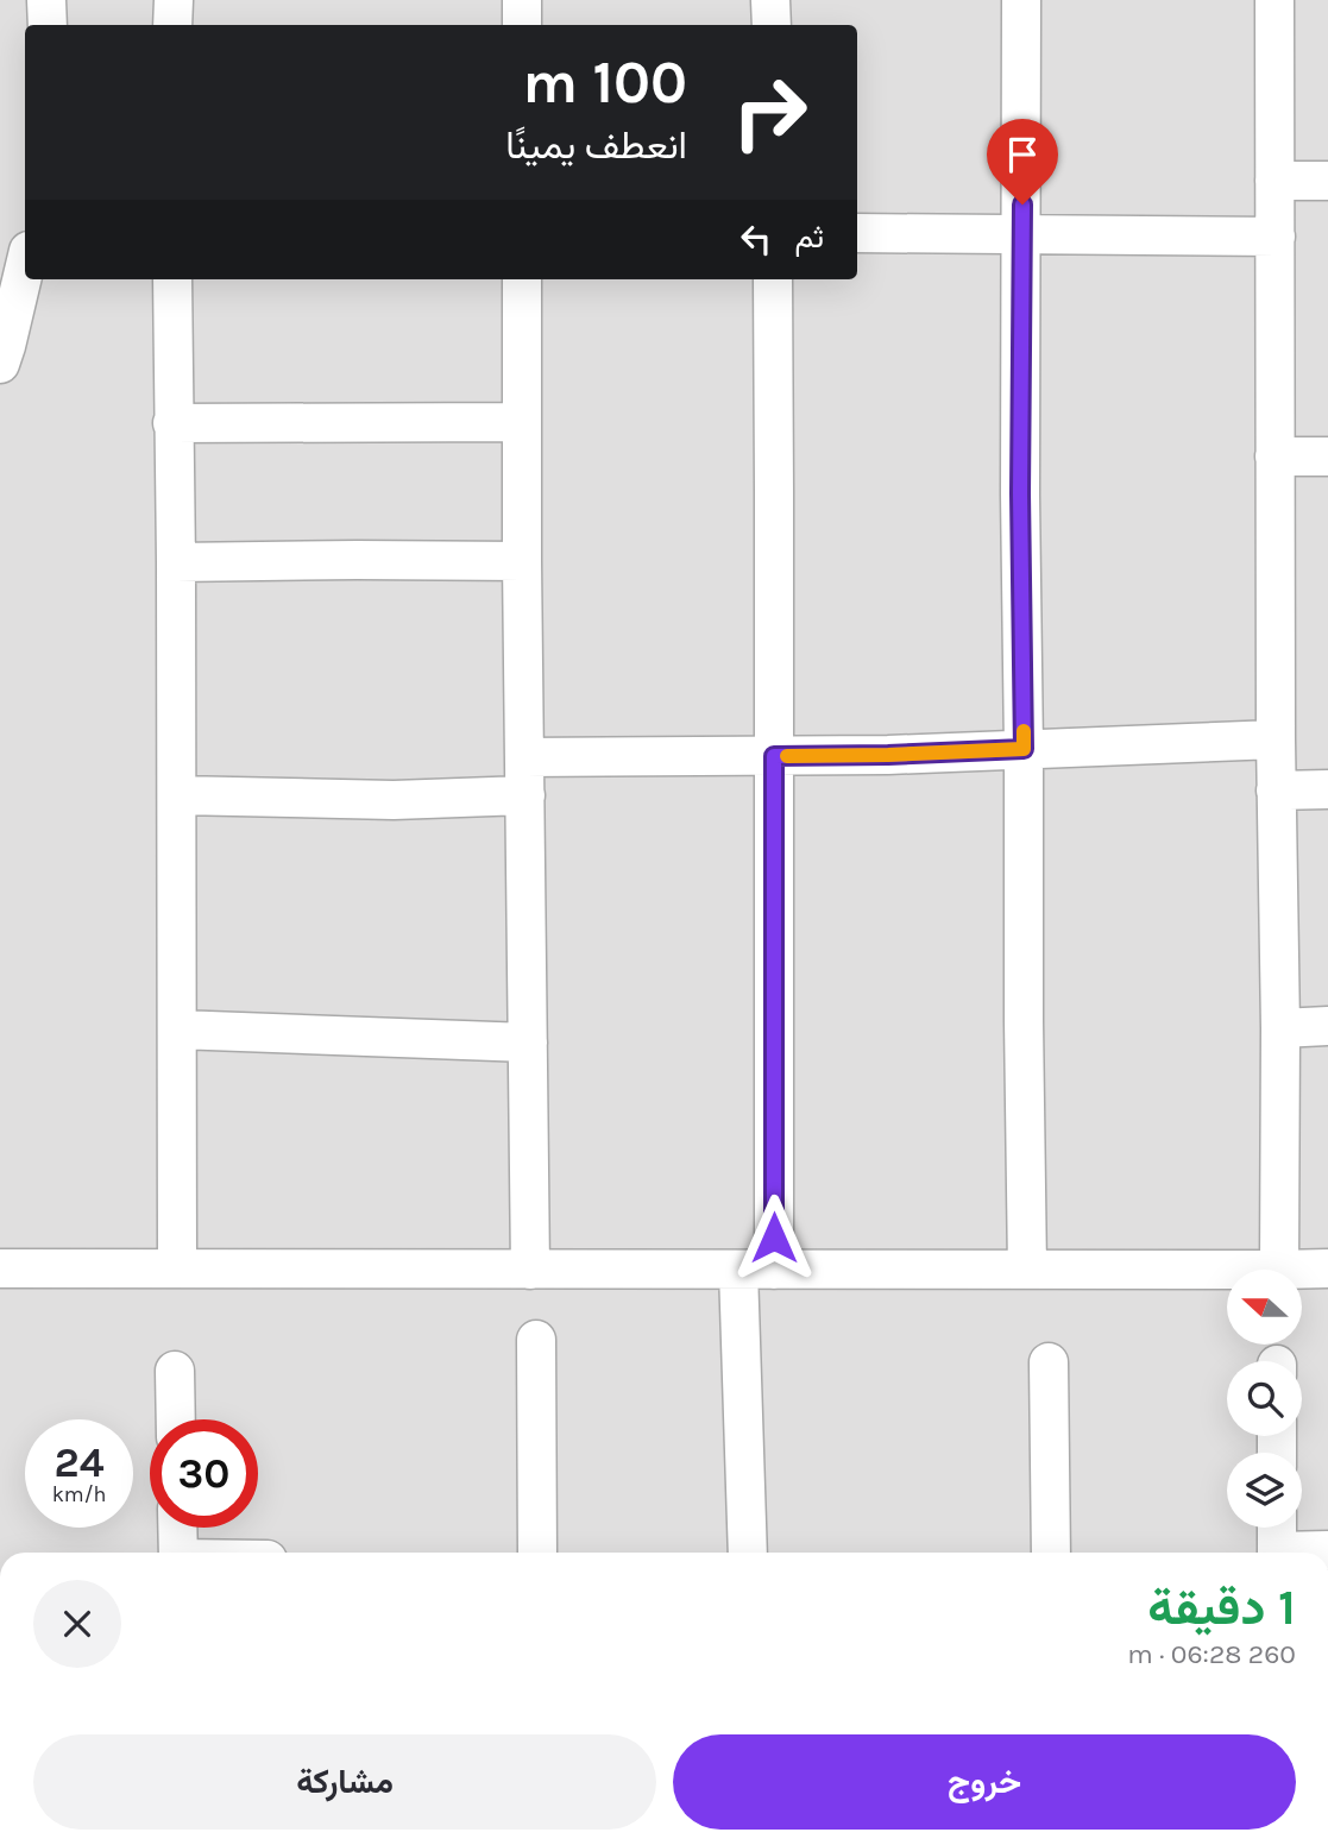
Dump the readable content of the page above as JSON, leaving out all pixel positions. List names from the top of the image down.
{
  "north": "left",
  "page": {
    "turn": ["100 m", "انعطف يمينًا"],
    "then": "ثم",
    "speed": "24 km/h",
    "limit": "30",
    "heading": ["1 دقيقة", "260 m · 06:28"],
    "buttons": ["خروج", "مشاركة"]
  }
}
